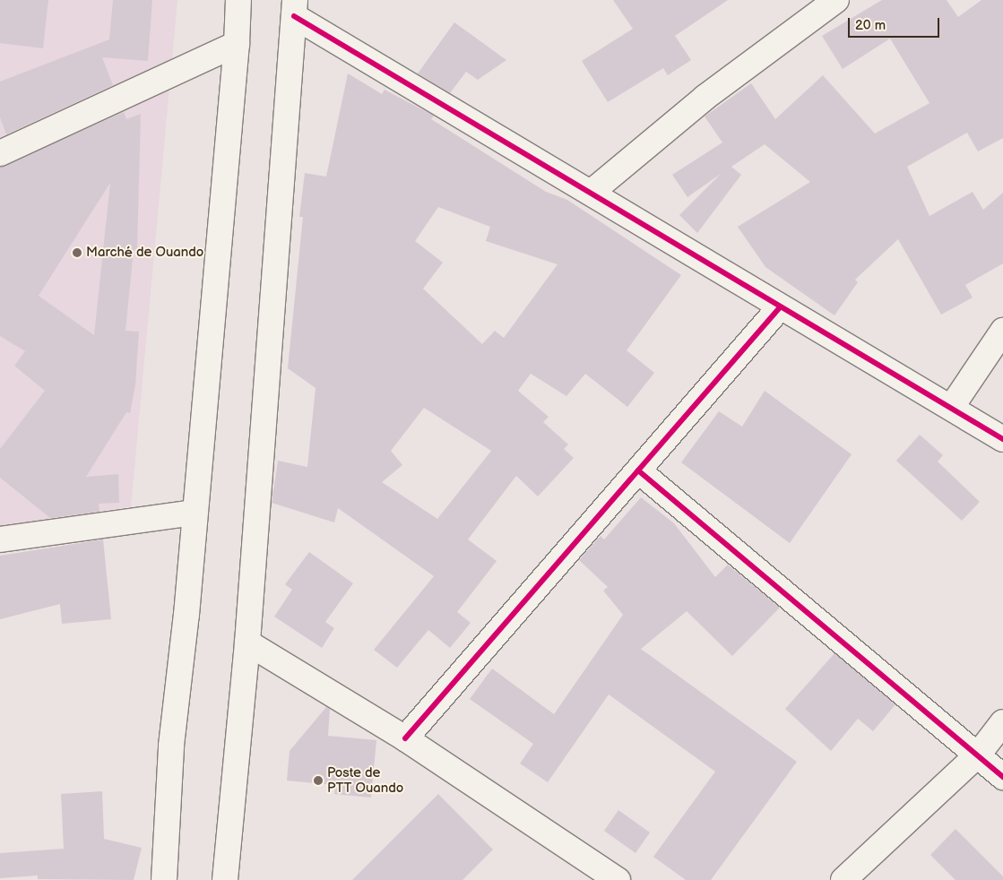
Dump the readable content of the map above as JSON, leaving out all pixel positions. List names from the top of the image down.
{
  "places": ["Marché de Ouando", "Poste de PTT Ouando"],
  "scale_bar": "20 m"
}
